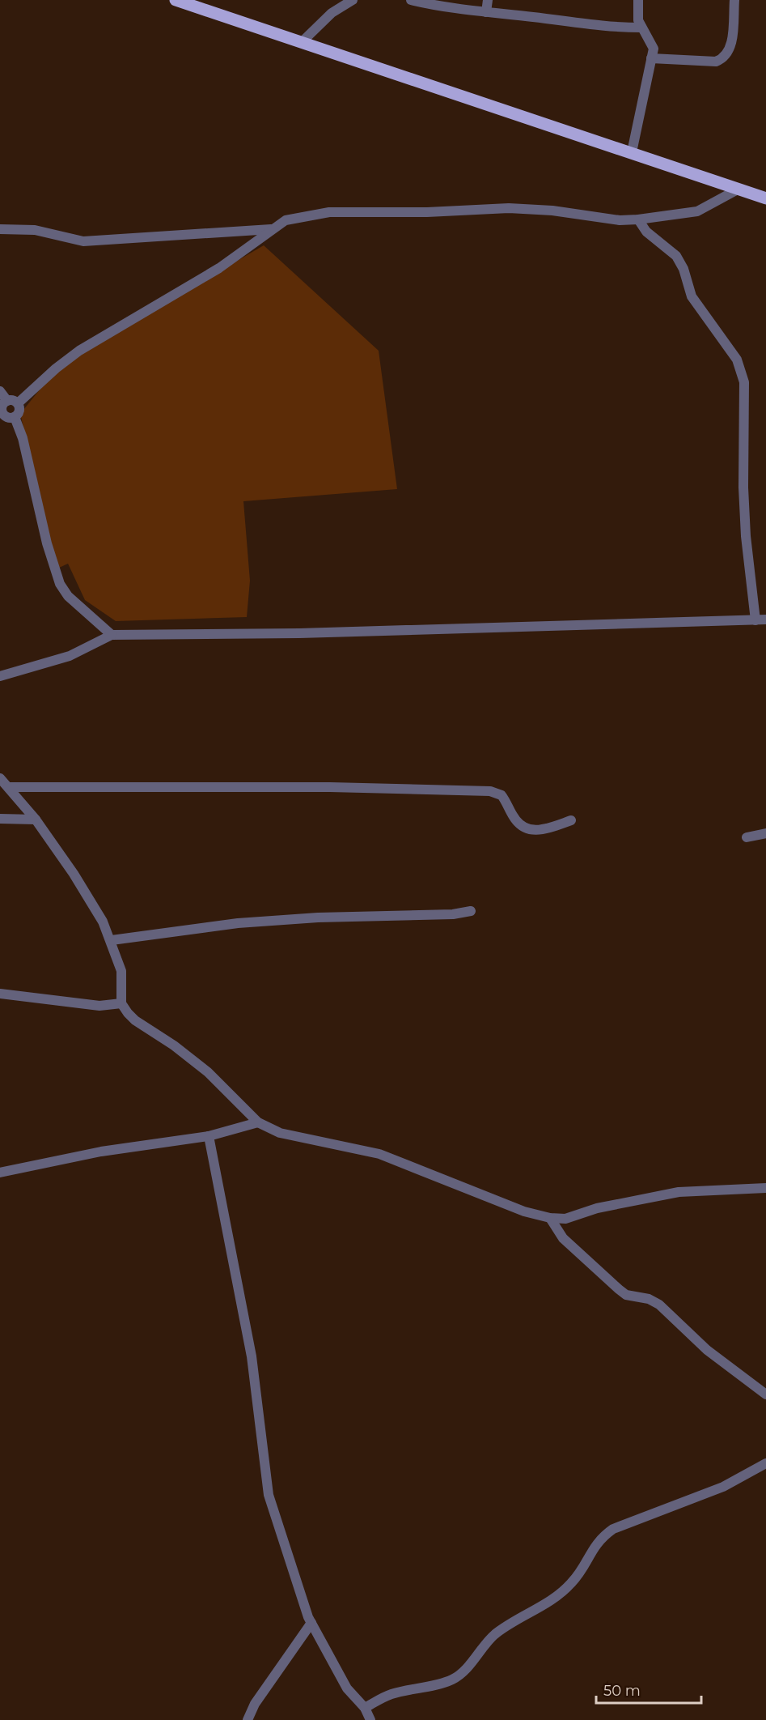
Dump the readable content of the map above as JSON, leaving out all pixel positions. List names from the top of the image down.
{
  "scale_bar": "50 m"
}
